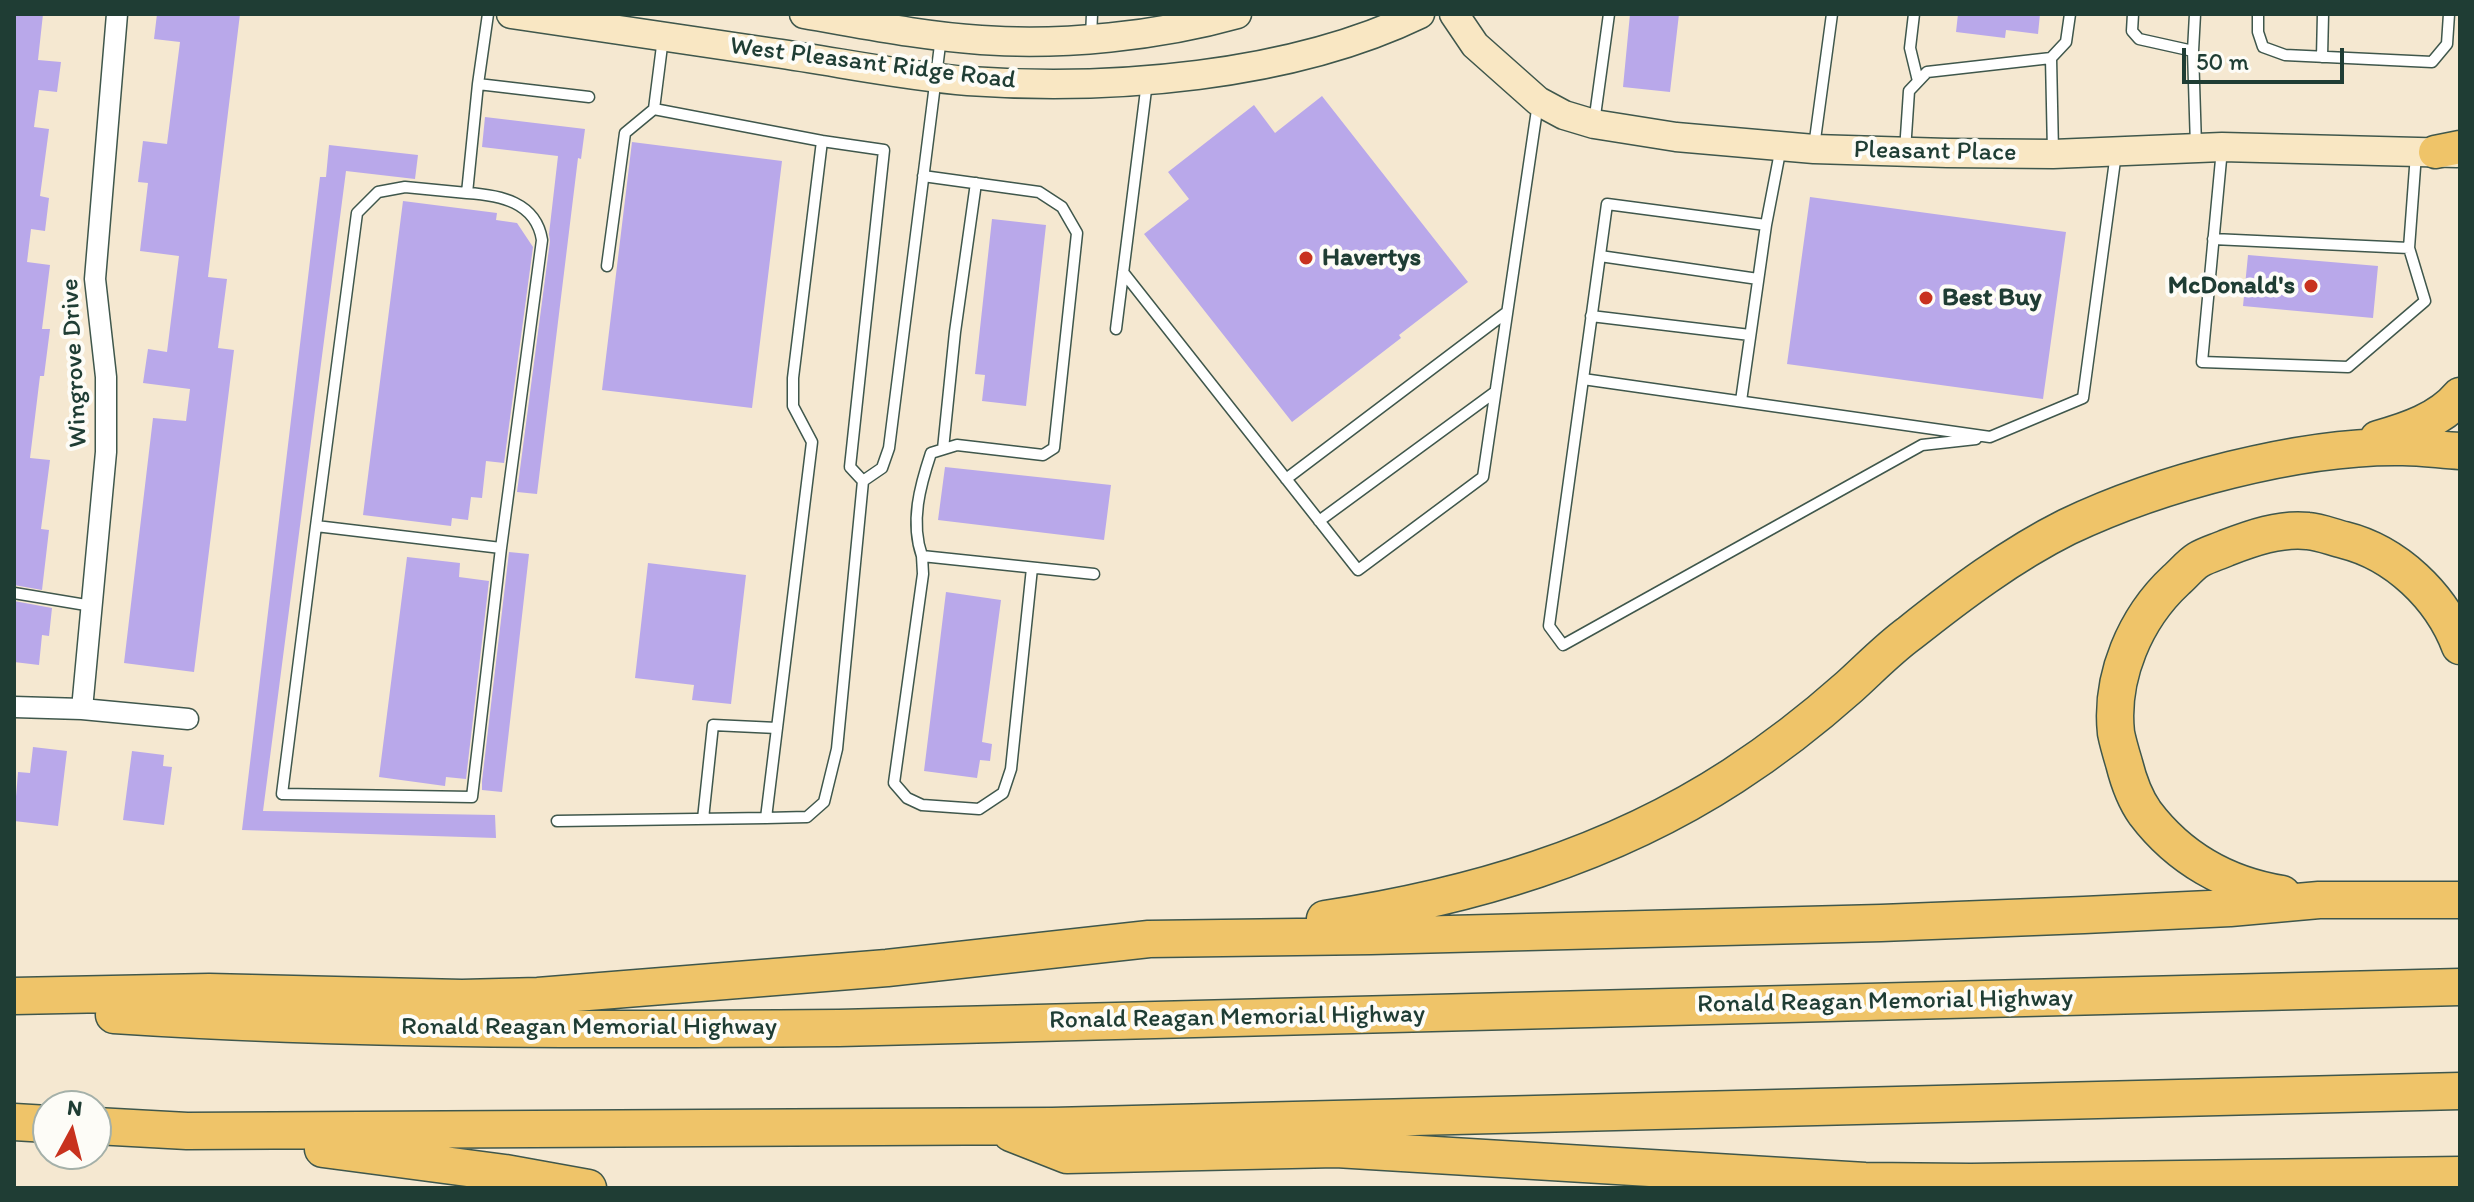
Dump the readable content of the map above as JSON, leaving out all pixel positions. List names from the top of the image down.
{
  "streets": {
    "highway": ["Ronald Reagan Memorial Highway"],
    "street": ["West Pleasant Ridge Road", "Pleasant Place", "Wingrove Drive"]
  },
  "places": ["Havertys", "McDonald's", "Best Buy"],
  "scale_bar": "50 m",
  "north": "top"
}
